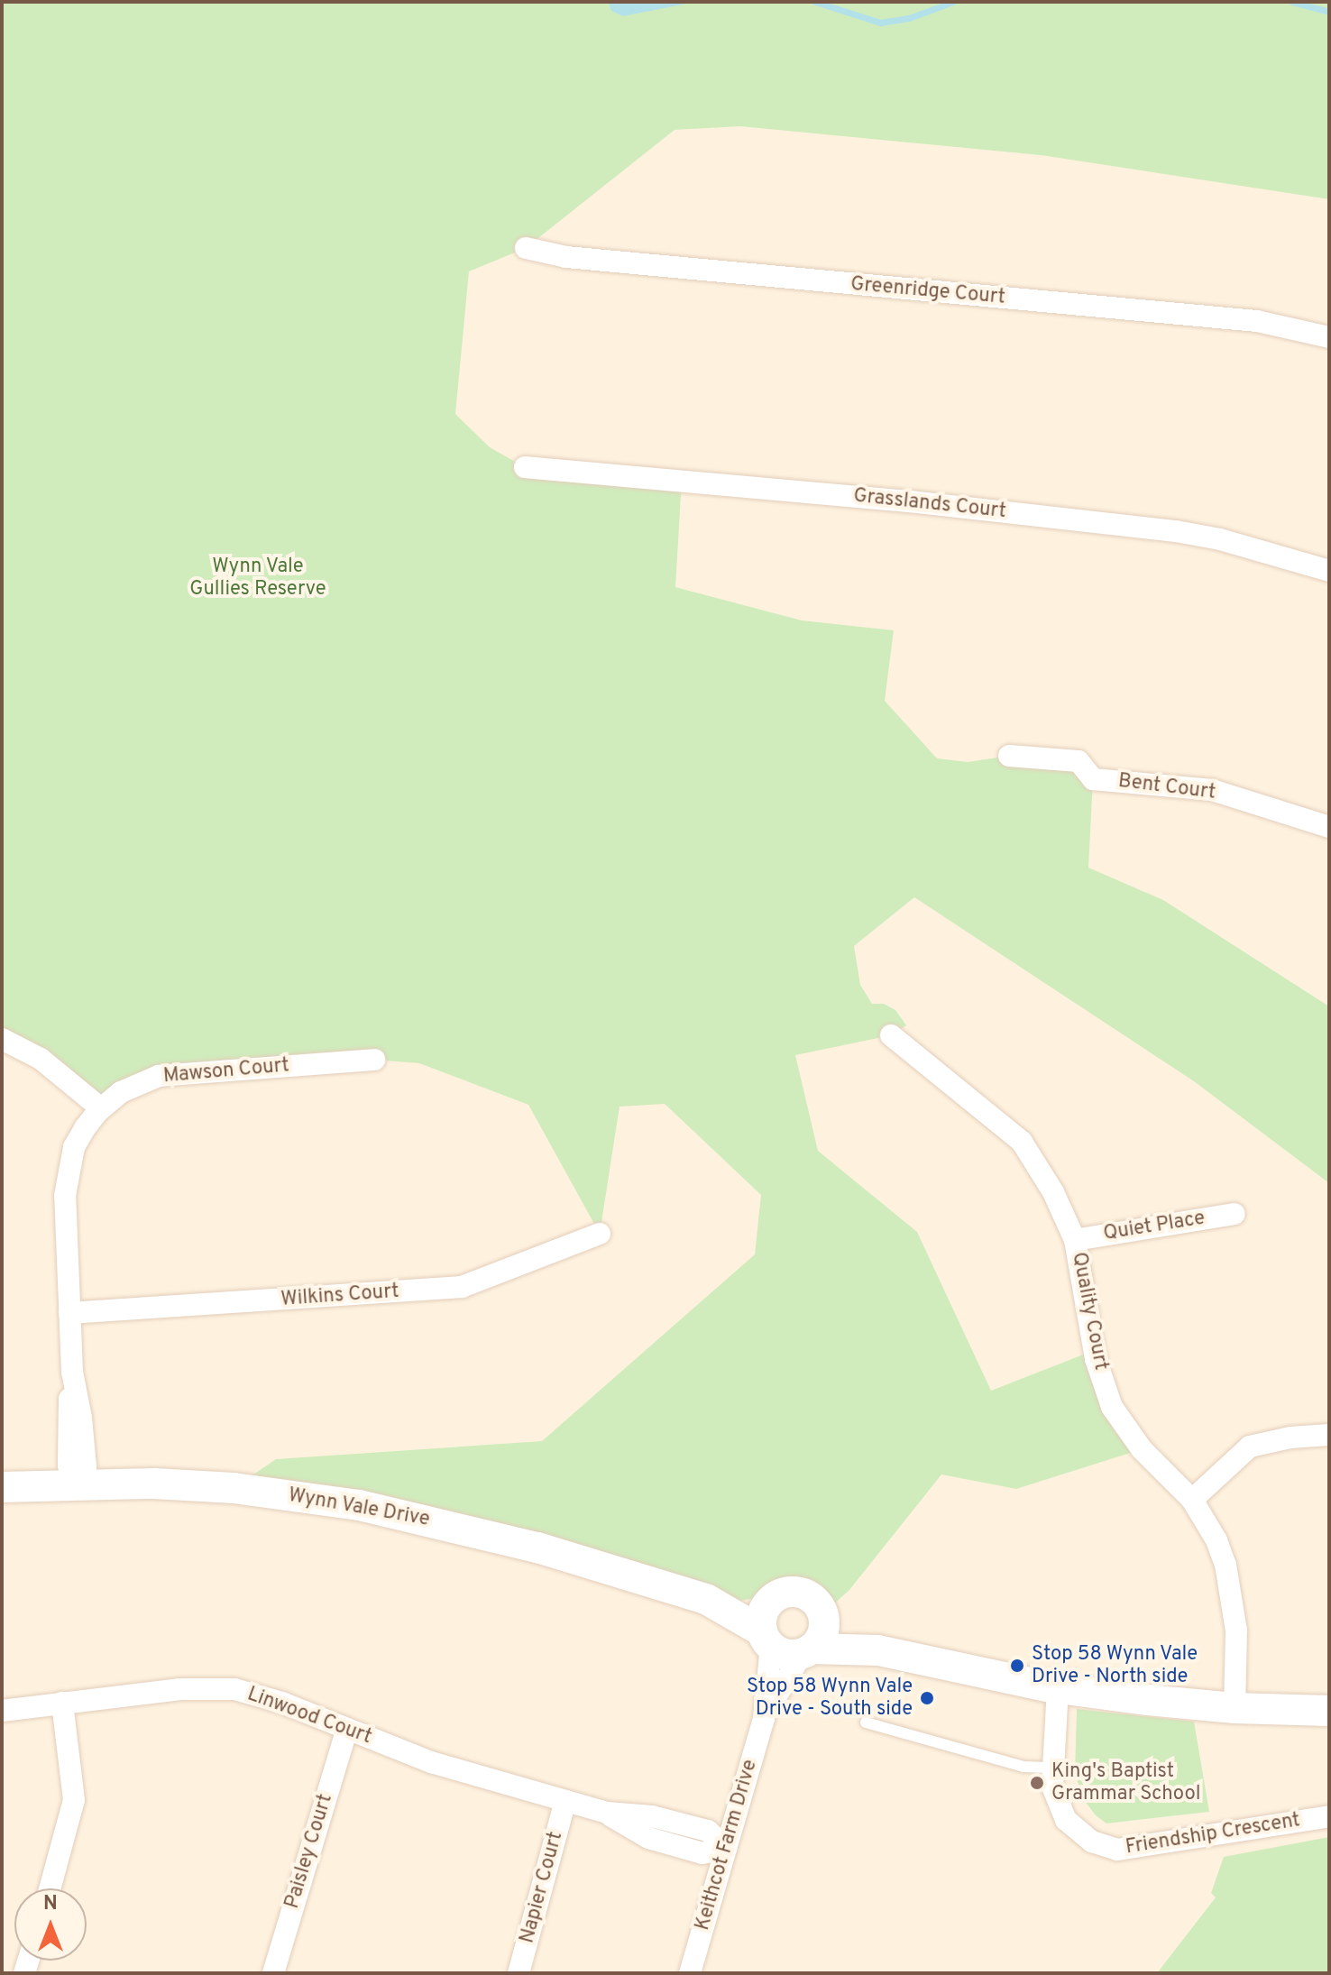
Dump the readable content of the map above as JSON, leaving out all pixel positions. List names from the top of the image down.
{
  "streets": {
    "main road": ["Wynn Vale Drive"],
    "street": [
      "Greenridge Court",
      "Grasslands Court",
      "Bent Court",
      "Mawson Court",
      "Quiet Place",
      "Wilkins Court",
      "Quality Court",
      "Linwood Court",
      "Friendship Crescent",
      "Keithcot Farm Drive",
      "Paisley Court",
      "Napier Court"
    ]
  },
  "crossings": [
    ["Mawson Court", "Wilkins Court"],
    ["Mawson Court", "Wynn Vale Drive"],
    ["Quiet Place", "Quality Court"],
    ["Wynn Vale Drive", "Keithcot Farm Drive"],
    ["Linwood Court", "Keithcot Farm Drive"],
    ["Linwood Court", "Paisley Court"],
    ["Linwood Court", "Napier Court"]
  ],
  "parks": ["Wynn Vale Gullies Reserve"],
  "places": ["Stop 58 Wynn Vale Drive - North side", "Stop 58 Wynn Vale Drive - South side", "King's Baptist Grammar School"],
  "north": "top"
}
